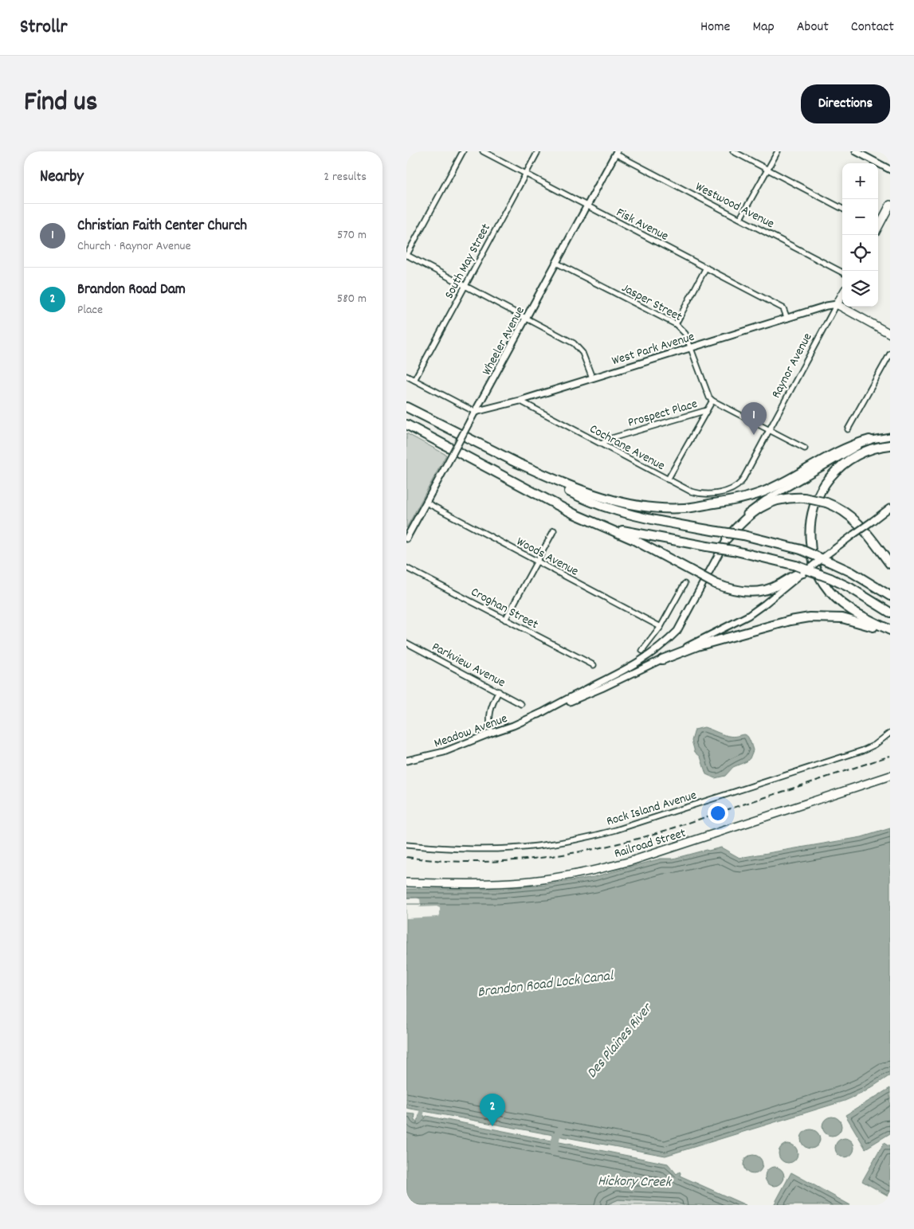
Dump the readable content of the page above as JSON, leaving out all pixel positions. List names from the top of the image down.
{
  "streets": {
    "main road": ["Raynor Avenue", "Railroad Street"],
    "street": [
      "Westwood Avenue",
      "Fisk Avenue",
      "South May Street",
      "Jasper Street",
      "Wheeler Avenue",
      "West Park Avenue",
      "Prospect Place",
      "Cochrane Avenue",
      "Woods Avenue",
      "Croghan Street",
      "Parkview Avenue",
      "Meadow Avenue",
      "Rock Island Avenue"
    ]
  },
  "crossings": [
    ["Westwood Avenue", "Wheeler Avenue"],
    ["Fisk Avenue", "South May Street"],
    ["Fisk Avenue", "Wheeler Avenue"],
    ["Fisk Avenue", "West Park Avenue"],
    ["Jasper Street", "Wheeler Avenue"],
    ["Jasper Street", "West Park Avenue"],
    ["Wheeler Avenue", "West Park Avenue"],
    ["Wheeler Avenue", "Woods Avenue"],
    ["West Park Avenue", "Raynor Avenue"],
    ["West Park Avenue", "Cochrane Avenue"],
    ["Raynor Avenue", "Cochrane Avenue"],
    ["Prospect Place", "Cochrane Avenue"]
  ],
  "water": ["Brandon Road Lock Canal", "Des Plaines River", "Hickory Creek"],
  "page": {
    "header": "Strollr",
    "nav": [
      "Home",
      "Map",
      "About",
      "Contact"
    ],
    "title": "Find us",
    "buttons": "Directions",
    "heading": ["Nearby", "2 results"],
    "map_buttons": ["+", "−"],
    "list": [
      {
        "mark": "1",
        "name": "Christian Faith Center Church",
        "note": "Church · Raynor Avenue",
        "value": "570 m"
      },
      {
        "mark": "2",
        "name": "Brandon Road Dam",
        "note": "Place",
        "value": "580 m"
      }
    ],
    "pins": ["1", "2"]
  }
}
